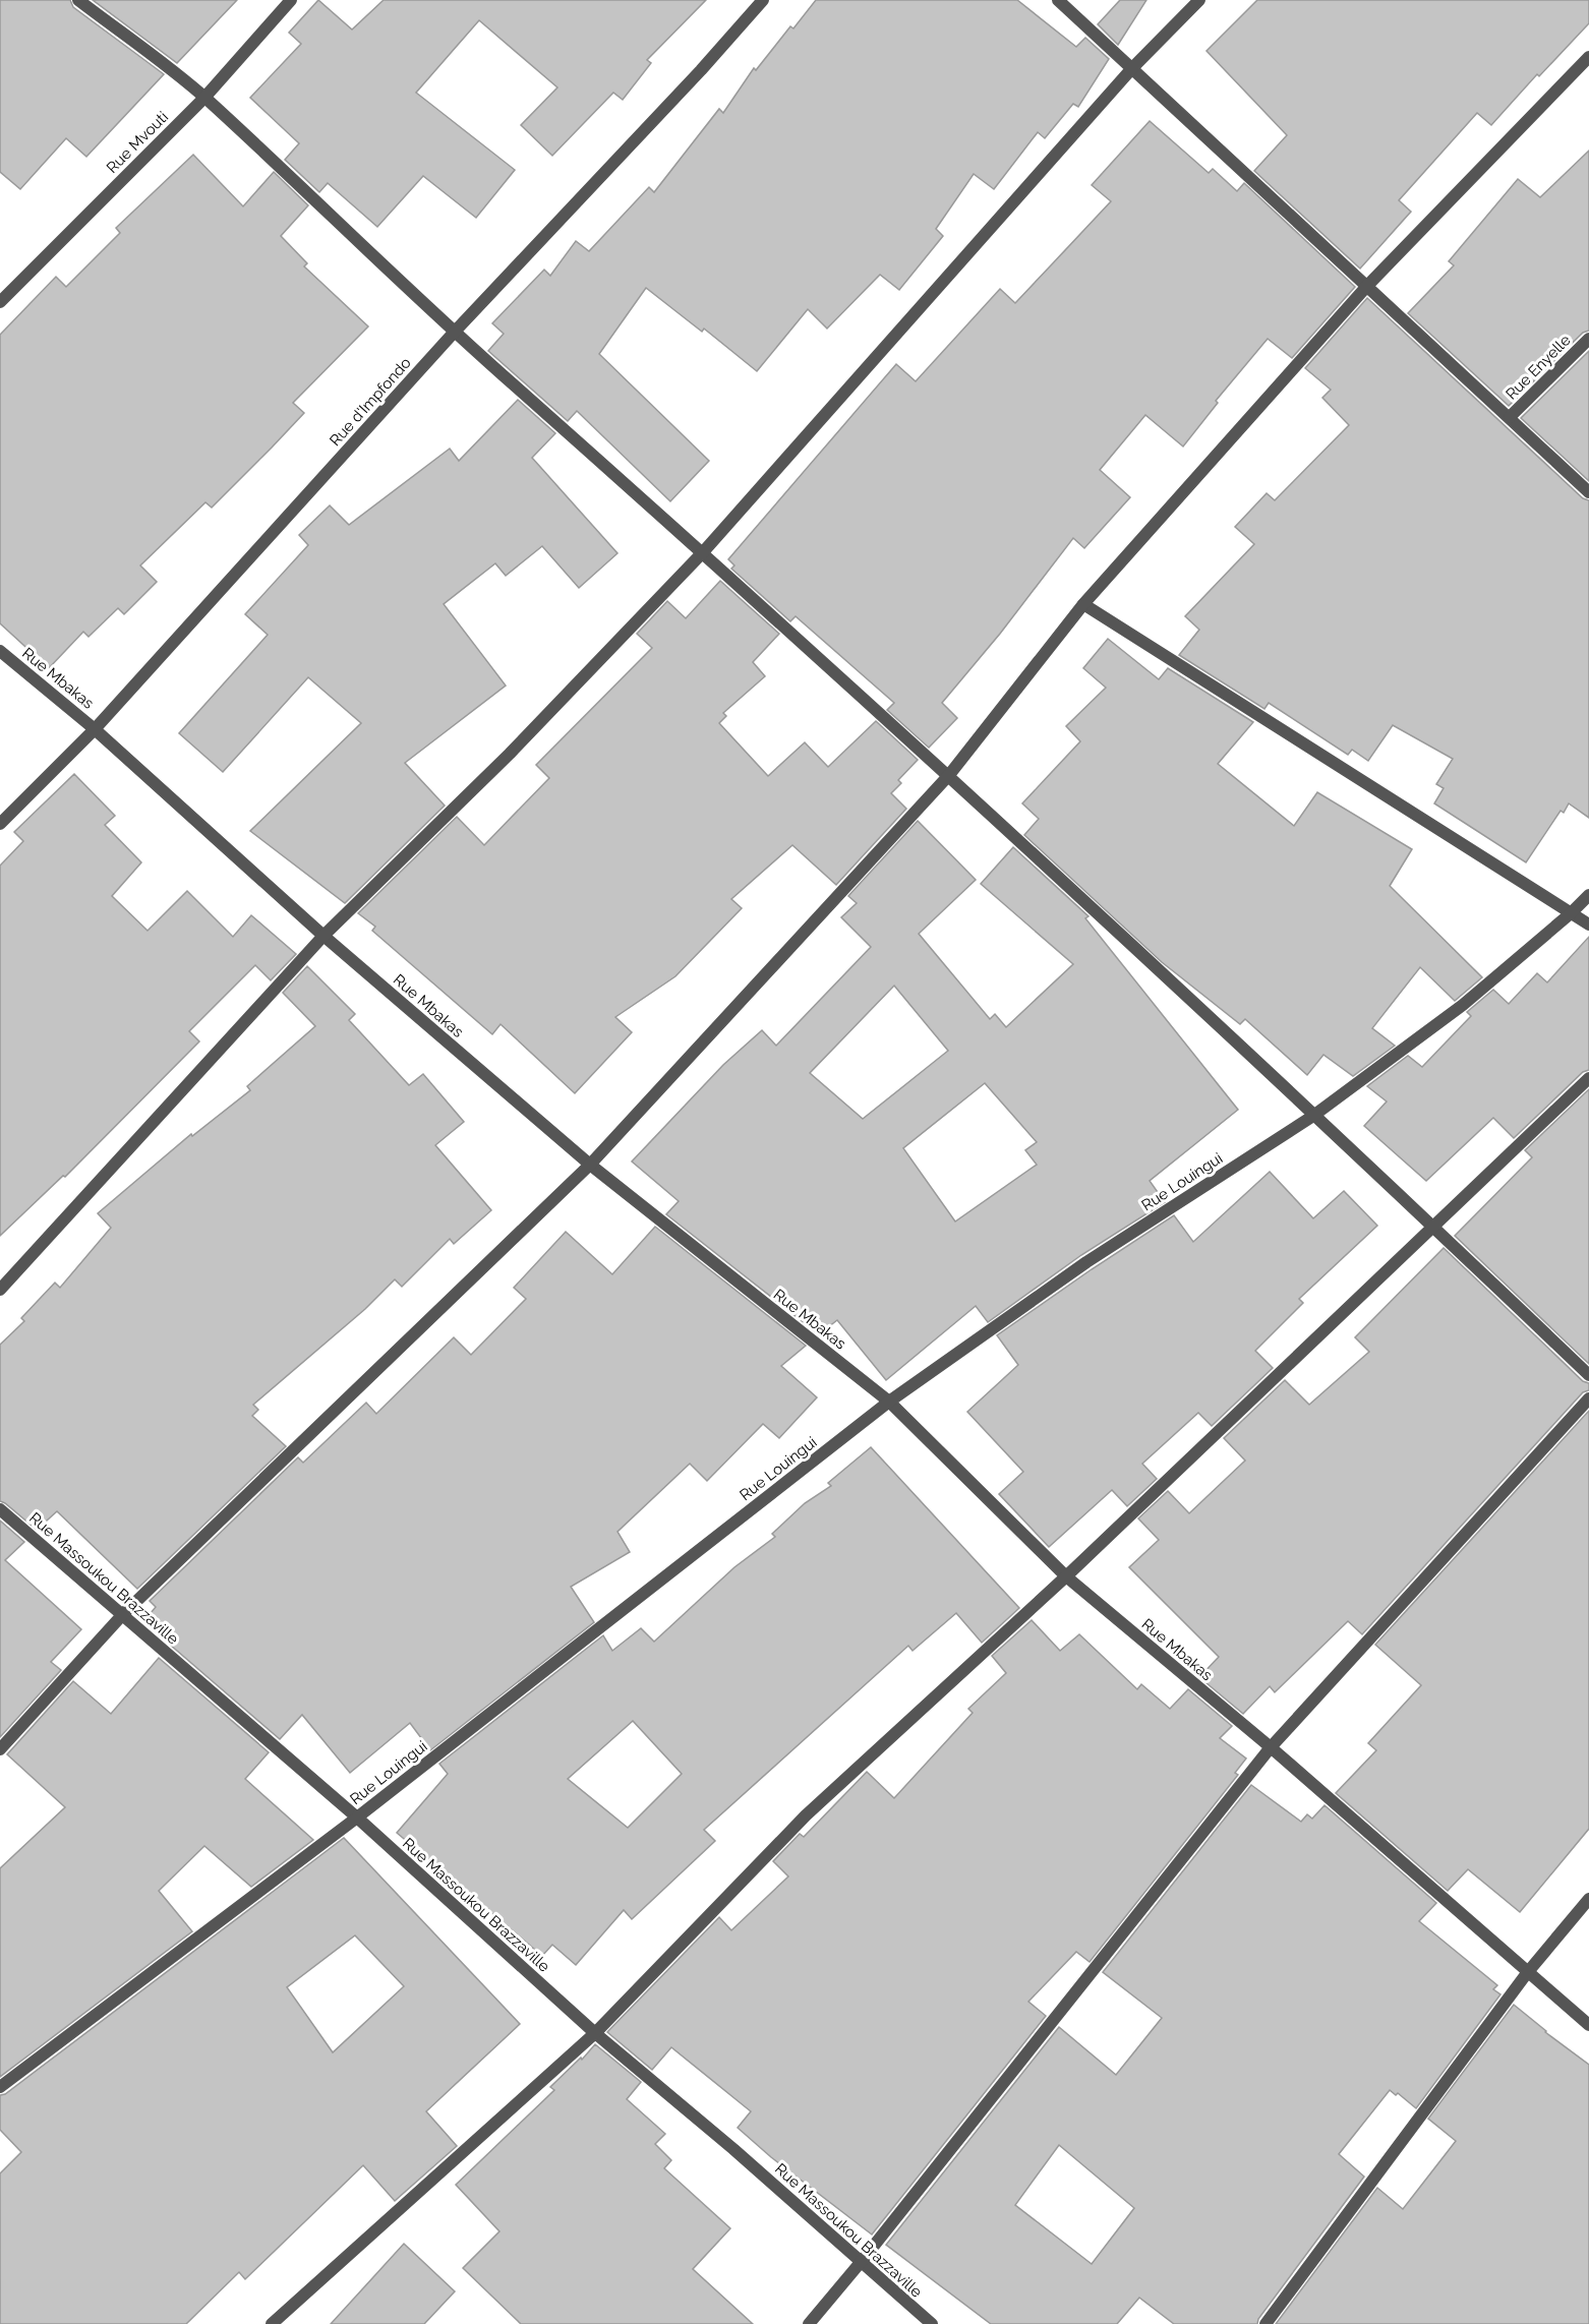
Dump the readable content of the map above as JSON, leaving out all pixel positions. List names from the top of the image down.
{
  "streets": {
    "street": [
      "Rue Mvouti",
      "Rue Enyelle",
      "Rue d'Impfondo",
      "Rue Mbakas",
      "Rue Louingui",
      "Rue Massoukou Brazzaville"
    ]
  },
  "crossings": [
    ["Rue d'Impfondo", "Rue Mbakas"],
    ["Rue Mbakas", "Rue Louingui"],
    ["Rue Louingui", "Rue Massoukou Brazzaville"]
  ]
}
